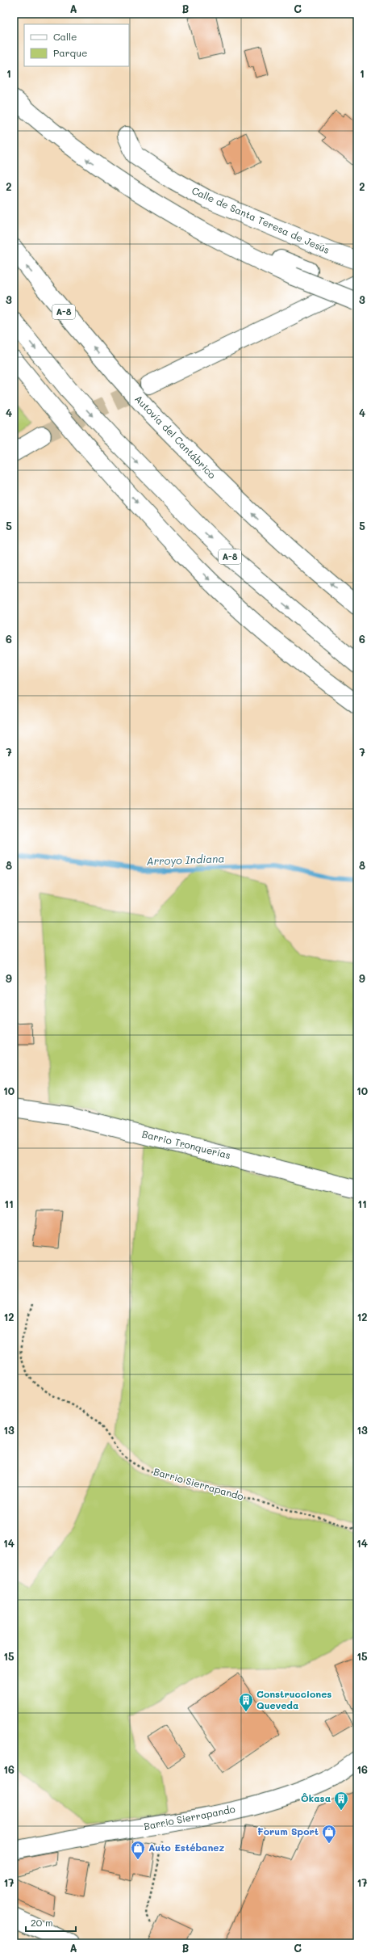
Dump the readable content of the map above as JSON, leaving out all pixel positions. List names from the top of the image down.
{
  "streets": {
    "main road": [
      "Calle de Santa Teresa de Jesús",
      "A-8",
      "Autovía del Cantábrico",
      "Barrio Tronquerías",
      "Barrio Sierrapando"
    ]
  },
  "water": ["Arroyo Indiana"],
  "places": {
    "building": ["Construcciones Queveda", "Ôkasa"],
    "shop": ["Forum Sport", "Auto Estébanez"]
  },
  "legend": ["Calle", "Parque"],
  "scale_bar": "20 m",
  "grid": {
    "columns": ["A", "B", "C"],
    "rows": [
      "1",
      "2",
      "3",
      "4",
      "5",
      "6",
      "7",
      "8",
      "9",
      "10",
      "11",
      "12",
      "13",
      "14",
      "15",
      "16",
      "17"
    ]
  }
}
